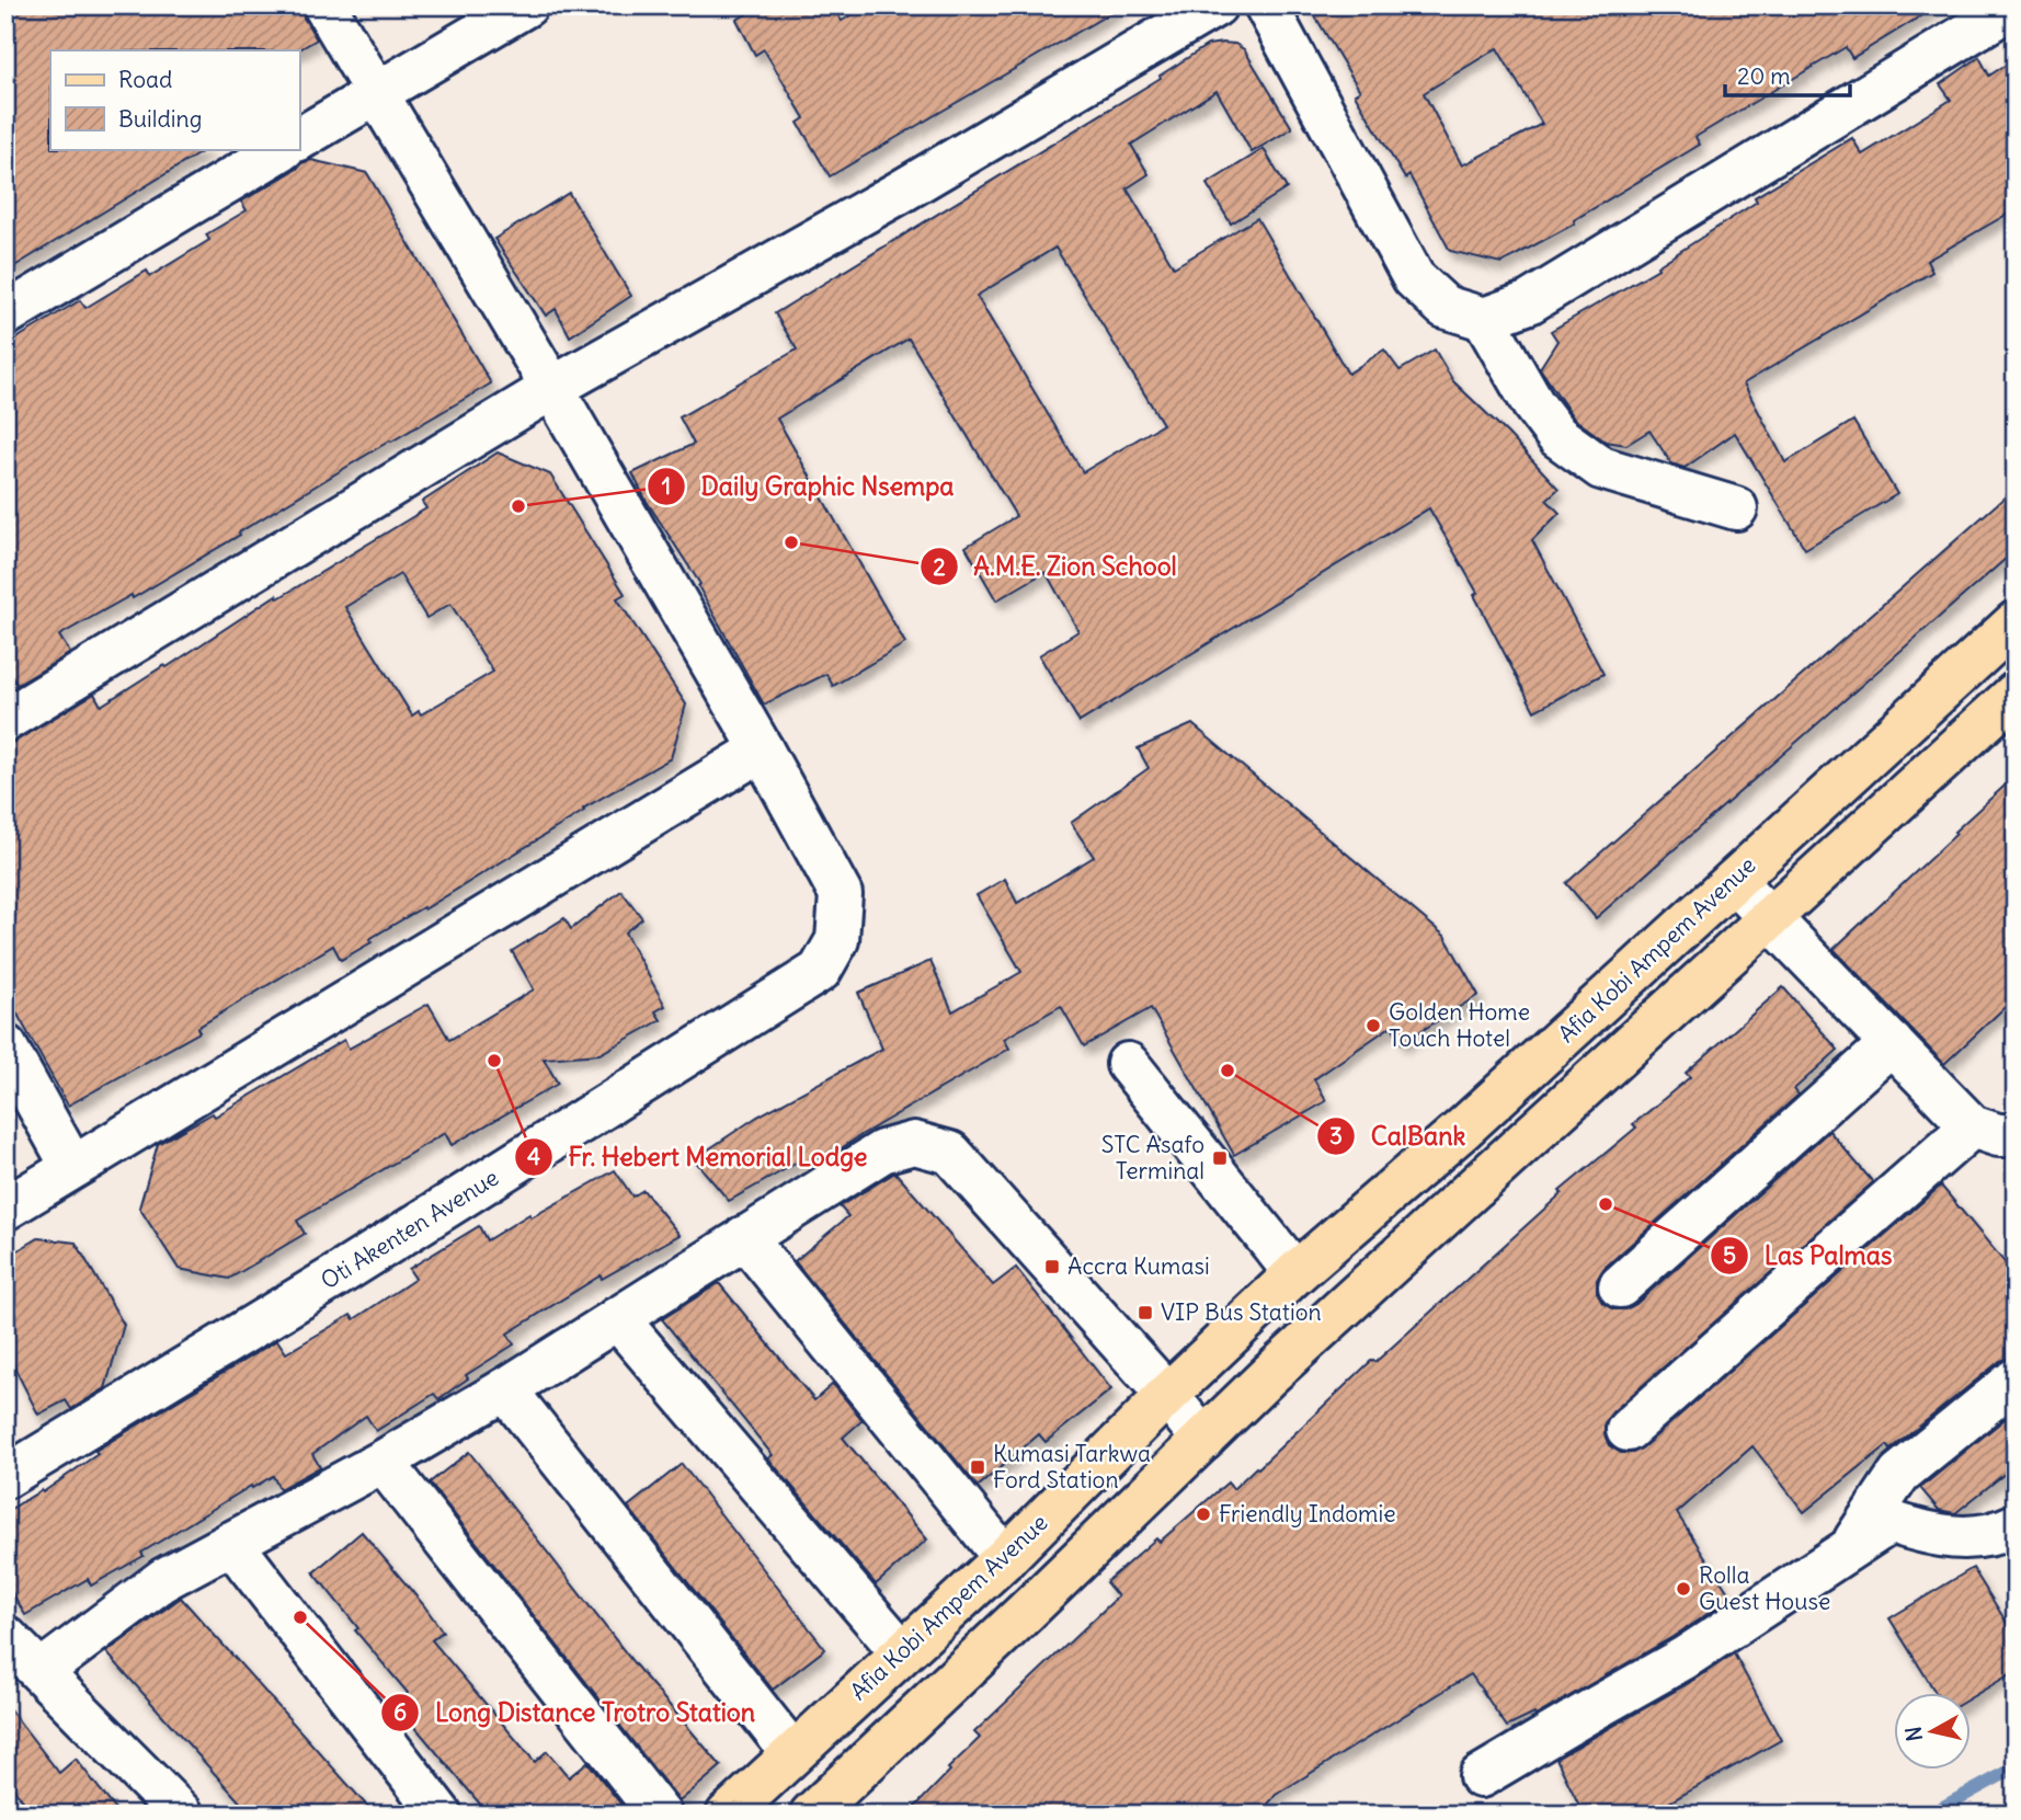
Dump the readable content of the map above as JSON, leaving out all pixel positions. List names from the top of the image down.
{
  "streets": {
    "main road": ["Afia Kobi Ampem Avenue"],
    "street": ["Oti Akenten Avenue"]
  },
  "places": {
    "other": [
      "Daily Graphic Nsempa",
      "A.M.E. Zion School",
      "Golden Home Touch Hotel",
      "Fr. Hebert Memorial Lodge",
      "CalBank",
      "Las Palmas",
      "Friendly Indomie",
      "Rolla Guest House",
      "Long Distance Trotro Station"
    ],
    "transit": [
      "STC Asafo Terminal",
      "Accra Kumasi",
      "VIP Bus Station",
      "Kumasi Tarkwa Ford Station"
    ]
  },
  "legend": ["Road", "Building"],
  "scale_bar": "20 m",
  "north": "left"
}
